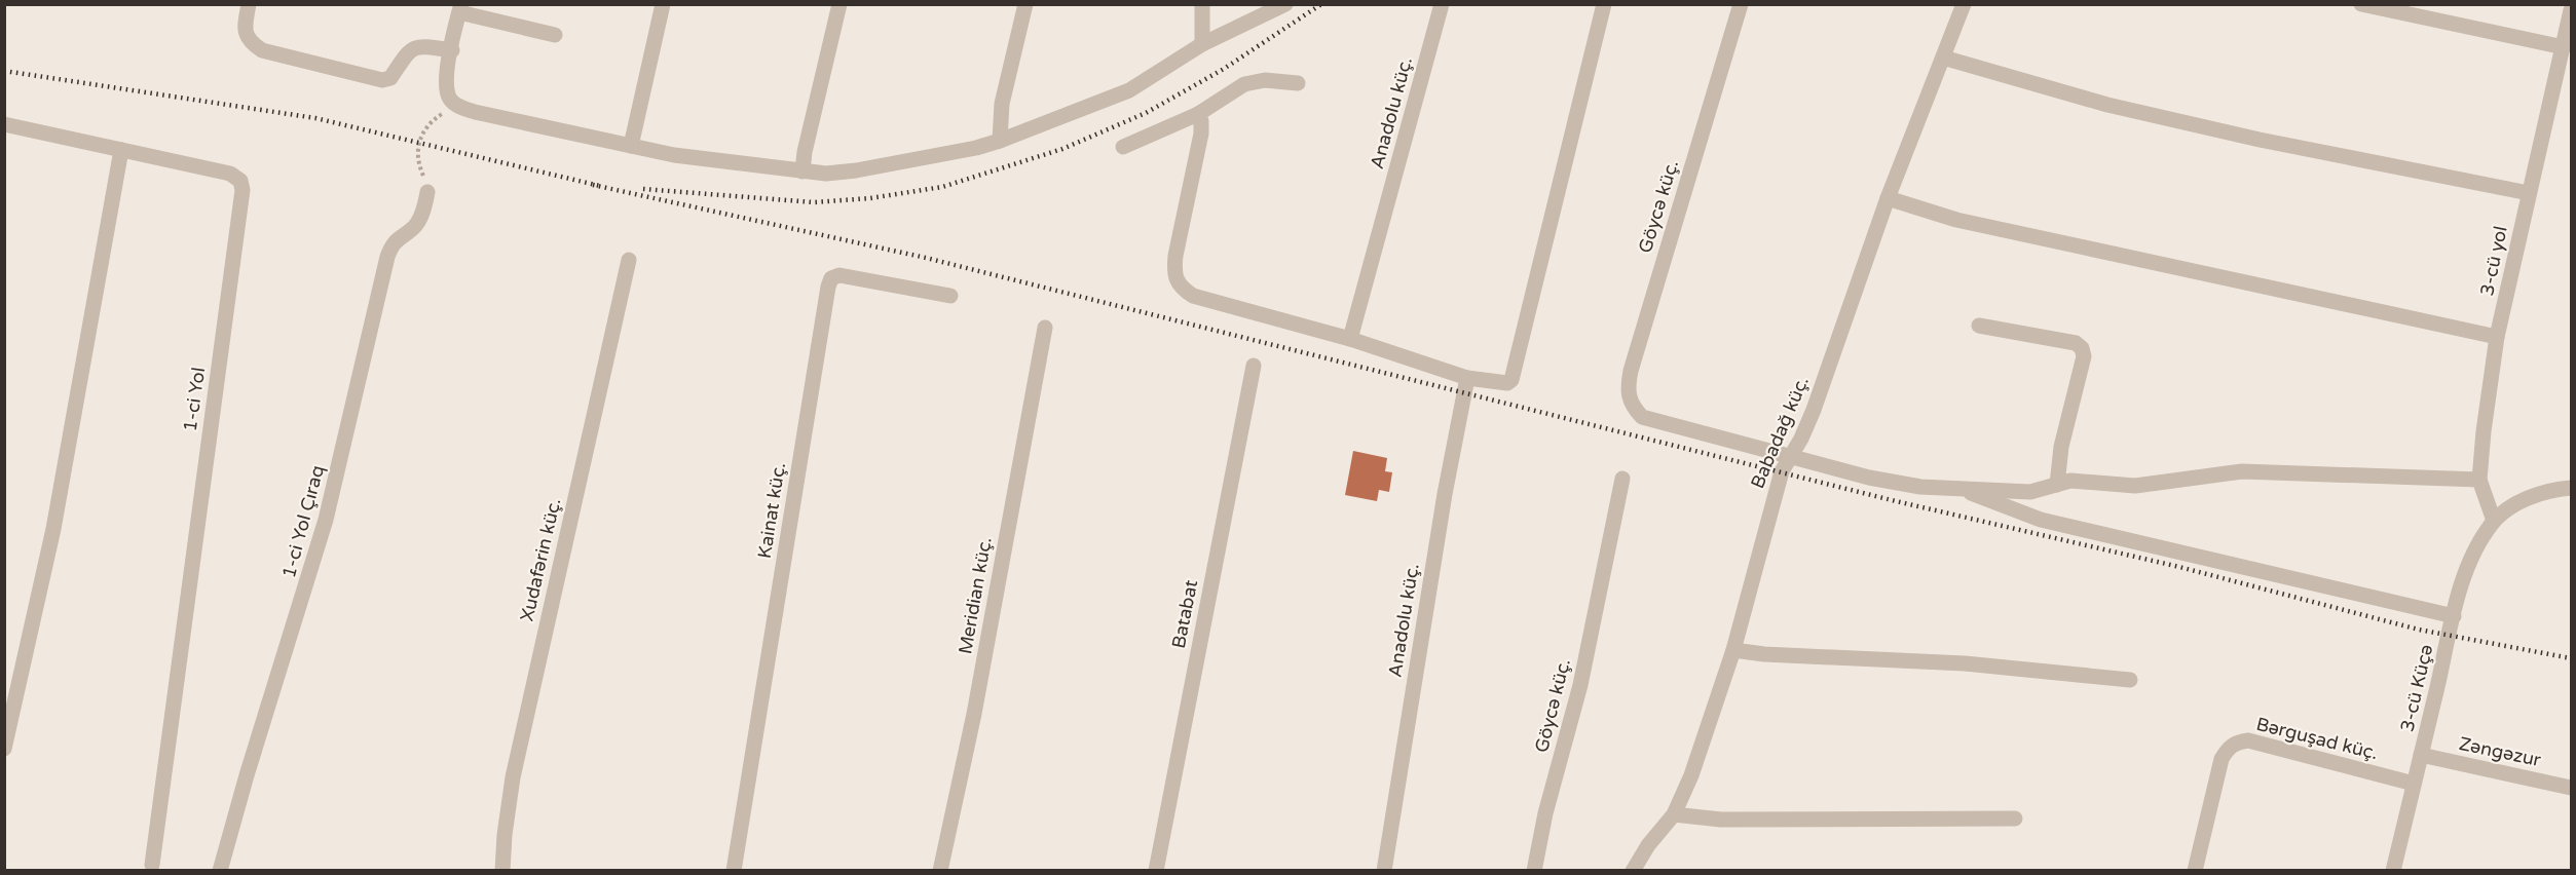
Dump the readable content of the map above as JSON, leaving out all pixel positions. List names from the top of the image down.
{
  "streets": {
    "street": [
      "Anadolu küç.",
      "Göycə küç.",
      "3-cü yol",
      "1-ci Yol",
      "Babadağ küç.",
      "Kainat küç.",
      "1-ci Yol Çıraq",
      "Xudafərin küç.",
      "Meridian küç.",
      "Batabat",
      "3-cü Küçə",
      "Bərguşad küç.",
      "Zəngəzur"
    ]
  },
  "crossings": [
    ["Göycə küç.", "Babadağ küç."],
    ["3-cü yol", "3-cü Küçə"],
    ["3-cü Küçə", "Bərguşad küç."],
    ["3-cü Küçə", "Zəngəzur"]
  ]
}
